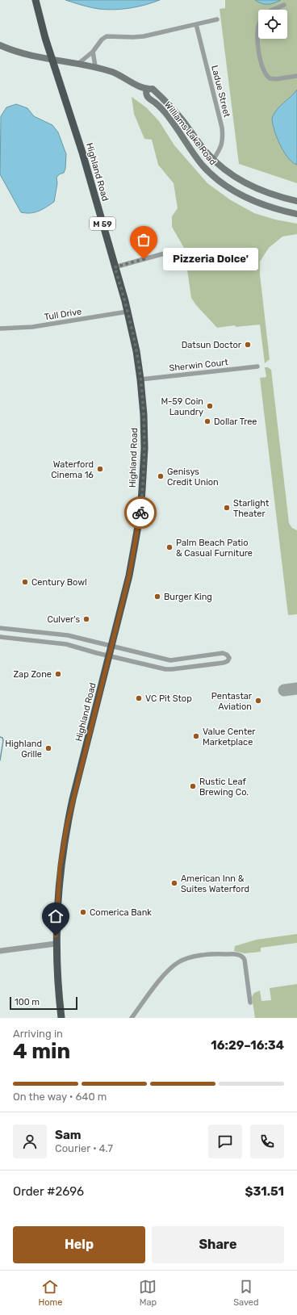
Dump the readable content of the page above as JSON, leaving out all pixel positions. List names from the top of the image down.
{
  "streets": {
    "highway": ["Highland Road", "M 59"],
    "main road": ["Williams Lake Road"],
    "street": ["Ladue Street", "Tull Drive", "Sherwin Court"]
  },
  "crossings": [
    ["Ladue Street", "Williams Lake Road"],
    ["Williams Lake Road", "Highland Road"],
    ["Highland Road", "Tull Drive"],
    ["Highland Road", "Sherwin Court"]
  ],
  "places": [
    "Pizzeria Dolce'",
    "Datsun Doctor",
    "M-59 Coin Laundry",
    "Dollar Tree",
    "Waterford Cinema 16",
    "Genisys Credit Union",
    "Starlight Theater",
    "Palm Beach Patio & Casual Furniture",
    "Century Bowl",
    "Burger King",
    "Culver's",
    "Zap Zone",
    "VC Pit Stop",
    "Pentastar Aviation",
    "Value Center Marketplace",
    "Highland Grille",
    "Rustic Leaf Brewing Co.",
    "American Inn & Suites Waterford",
    "Comerica Bank"
  ],
  "scale_bar": "100 m",
  "page": {
    "bubble": "Pizzeria Dolce'",
    "scale": "100 m",
    "heading": ["4 min", "Arriving in", "16:29–16:34"],
    "panel": [
      "Sam",
      "Courier · 4.7",
      "Order #2696",
      "$31.51"
    ],
    "bar": "On the way · 640 m",
    "buttons": ["Help", "Share"],
    "tabs": ["Home", "Map", "Saved"]
  }
}
